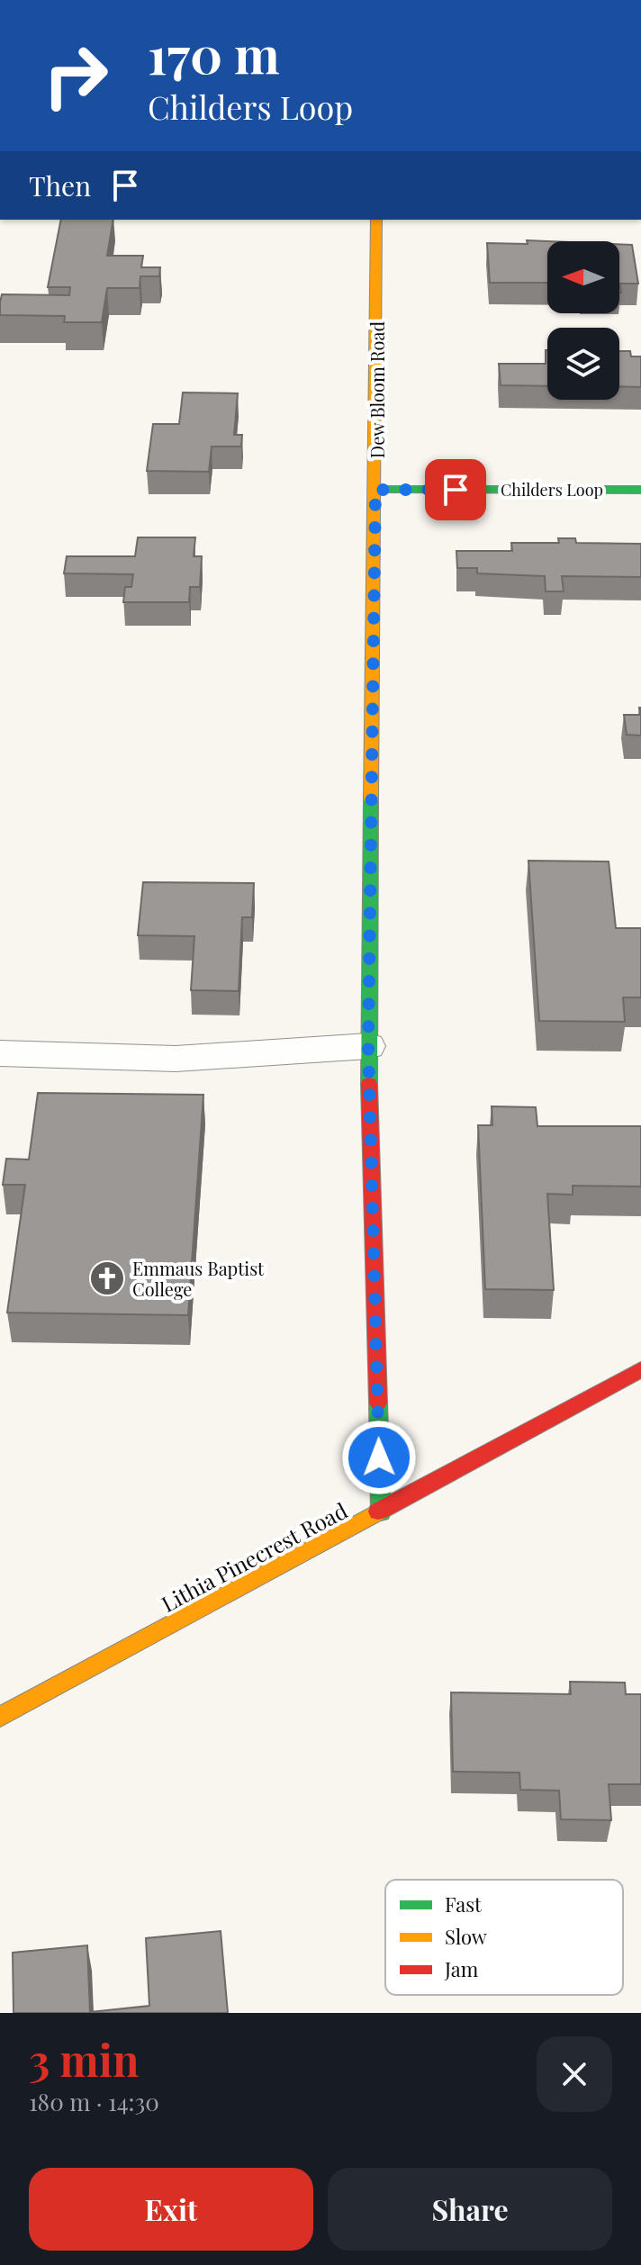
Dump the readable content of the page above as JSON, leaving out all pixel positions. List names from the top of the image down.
{
  "streets": {
    "street": ["Dew Bloom Road", "Childers Loop", "Lithia Pinecrest Road"]
  },
  "crossings": [
    ["Dew Bloom Road", "Childers Loop"],
    ["Dew Bloom Road", "Lithia Pinecrest Road"]
  ],
  "places": {
    "church": ["Emmaus Baptist College"]
  },
  "legend": ["Fast", "Slow", "Jam"],
  "north": "left",
  "page": {
    "turn": ["170 m", "Childers Loop"],
    "then": "Then",
    "heading": ["3 min", "180 m · 14:30"],
    "buttons": ["Exit", "Share"]
  }
}
